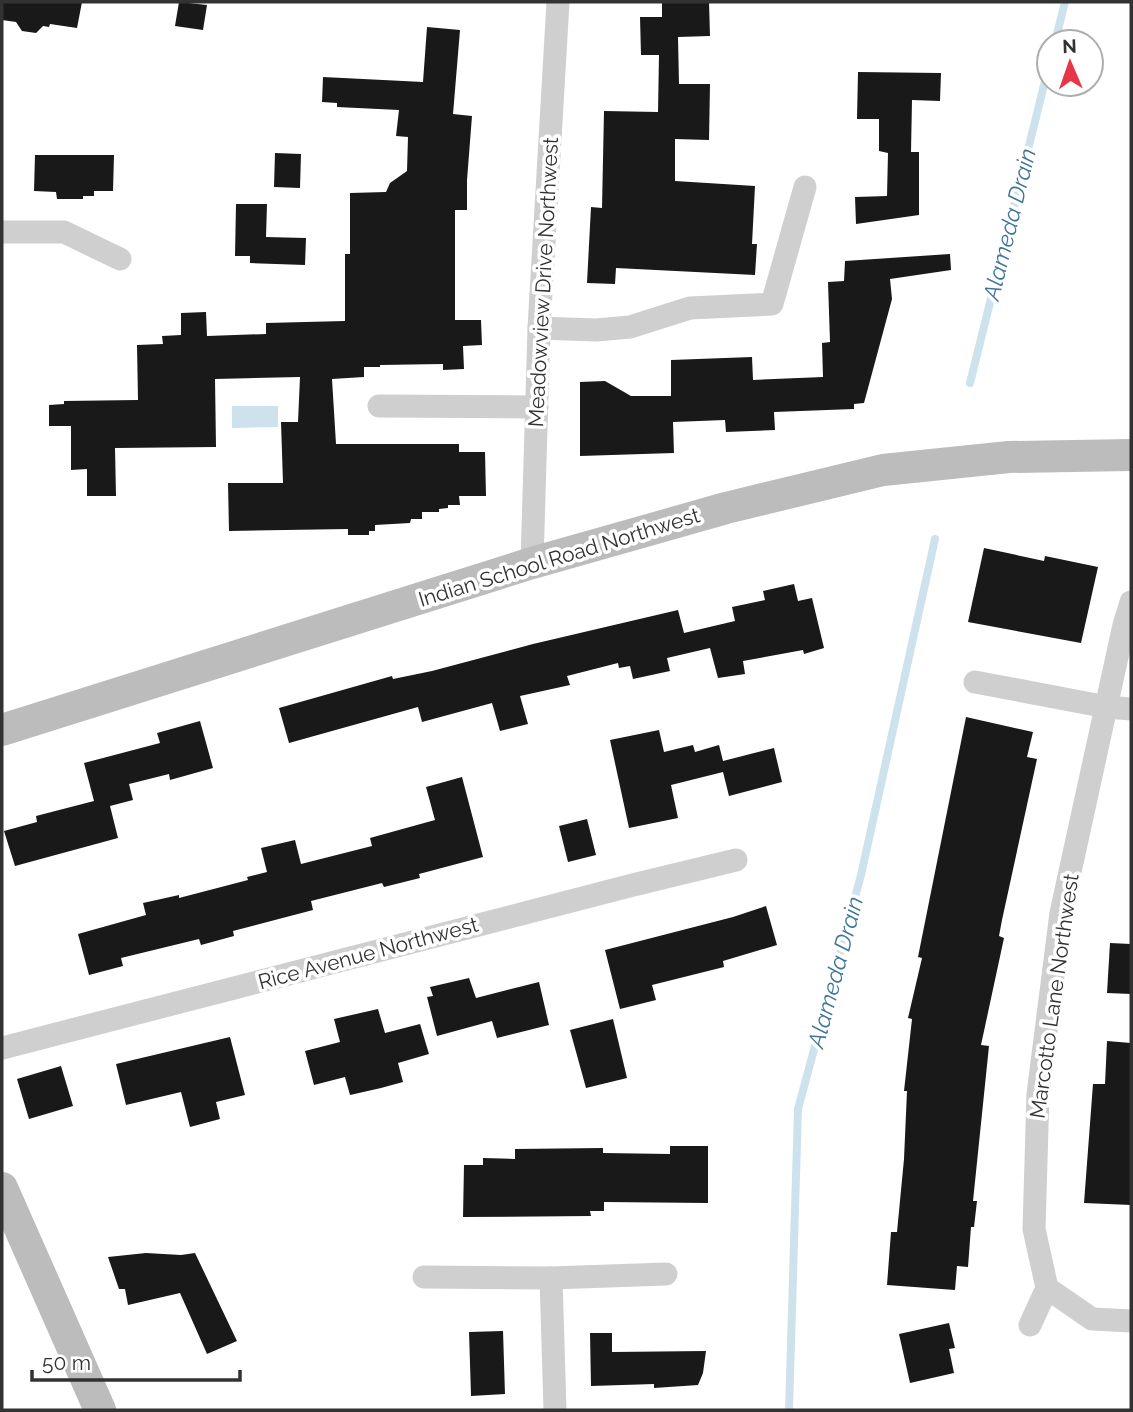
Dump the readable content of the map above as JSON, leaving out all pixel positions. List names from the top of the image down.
{
  "streets": {
    "main road": ["Indian School Road Northwest"],
    "street": ["Meadowview Drive Northwest", "Rice Avenue Northwest", "Marcotto Lane Northwest"]
  },
  "crossings": [
    ["Meadowview Drive Northwest", "Indian School Road Northwest"]
  ],
  "water": ["Alameda Drain"],
  "scale_bar": "50 m",
  "north": "top"
}
